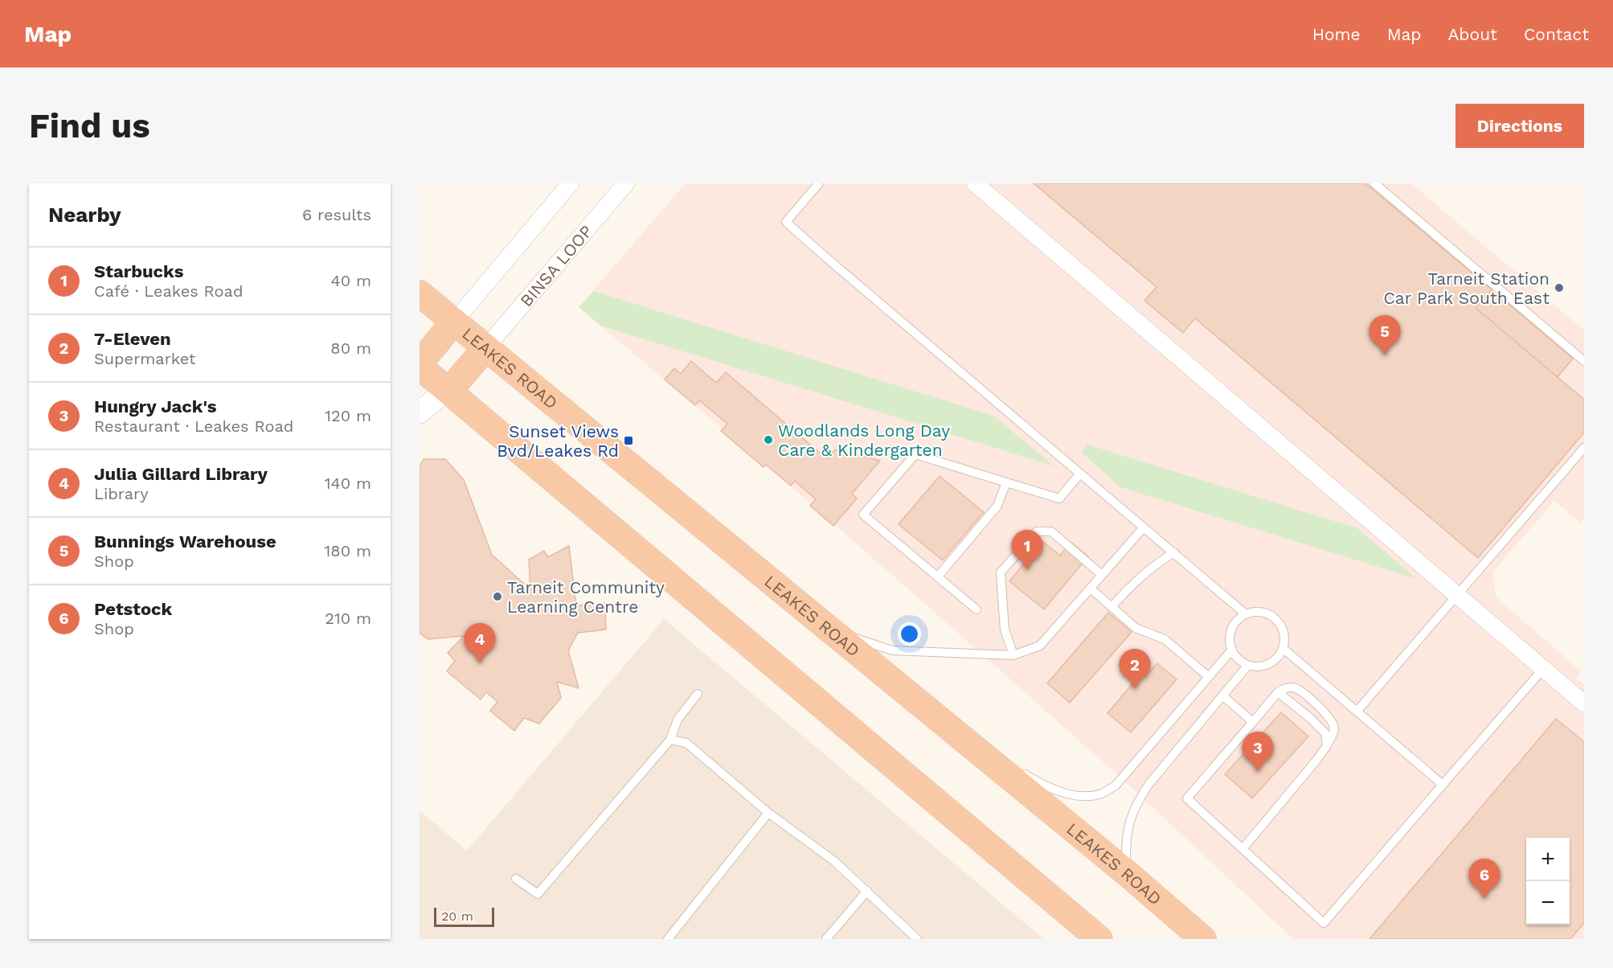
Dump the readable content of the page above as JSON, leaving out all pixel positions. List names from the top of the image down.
{
  "streets": {
    "highway": ["LEAKES ROAD"],
    "street": ["BINSA LOOP"]
  },
  "crossings": [
    ["BINSA LOOP", "LEAKES ROAD"]
  ],
  "places": {
    "other": ["Tarneit Station Car Park South East", "Woodlands Long Day Care & Kindergarten", "Tarneit Community Learning Centre"],
    "transit": ["Sunset Views Bvd/Leakes Rd"]
  },
  "scale_bar": "20 m",
  "page": {
    "header": "Map",
    "nav": [
      "Home",
      "Map",
      "About",
      "Contact"
    ],
    "buttons": "Directions",
    "title": "Find us",
    "heading": ["Nearby", "6 results"],
    "list": [
      {
        "mark": "1",
        "name": "Starbucks",
        "note": "Café · Leakes Road",
        "value": "40 m"
      },
      {
        "mark": "2",
        "name": "7-Eleven",
        "note": "Supermarket",
        "value": "80 m"
      },
      {
        "mark": "3",
        "name": "Hungry Jack's",
        "note": "Restaurant · Leakes Road",
        "value": "120 m"
      },
      {
        "mark": "4",
        "name": "Julia Gillard Library",
        "note": "Library",
        "value": "140 m"
      },
      {
        "mark": "5",
        "name": "Bunnings Warehouse",
        "note": "Shop",
        "value": "180 m"
      },
      {
        "mark": "6",
        "name": "Petstock",
        "note": "Shop",
        "value": "210 m"
      }
    ],
    "pins": [
      "5",
      "1",
      "4",
      "2",
      "3",
      "6"
    ],
    "map_buttons": ["+", "−"],
    "scale": "20 m"
  }
}
